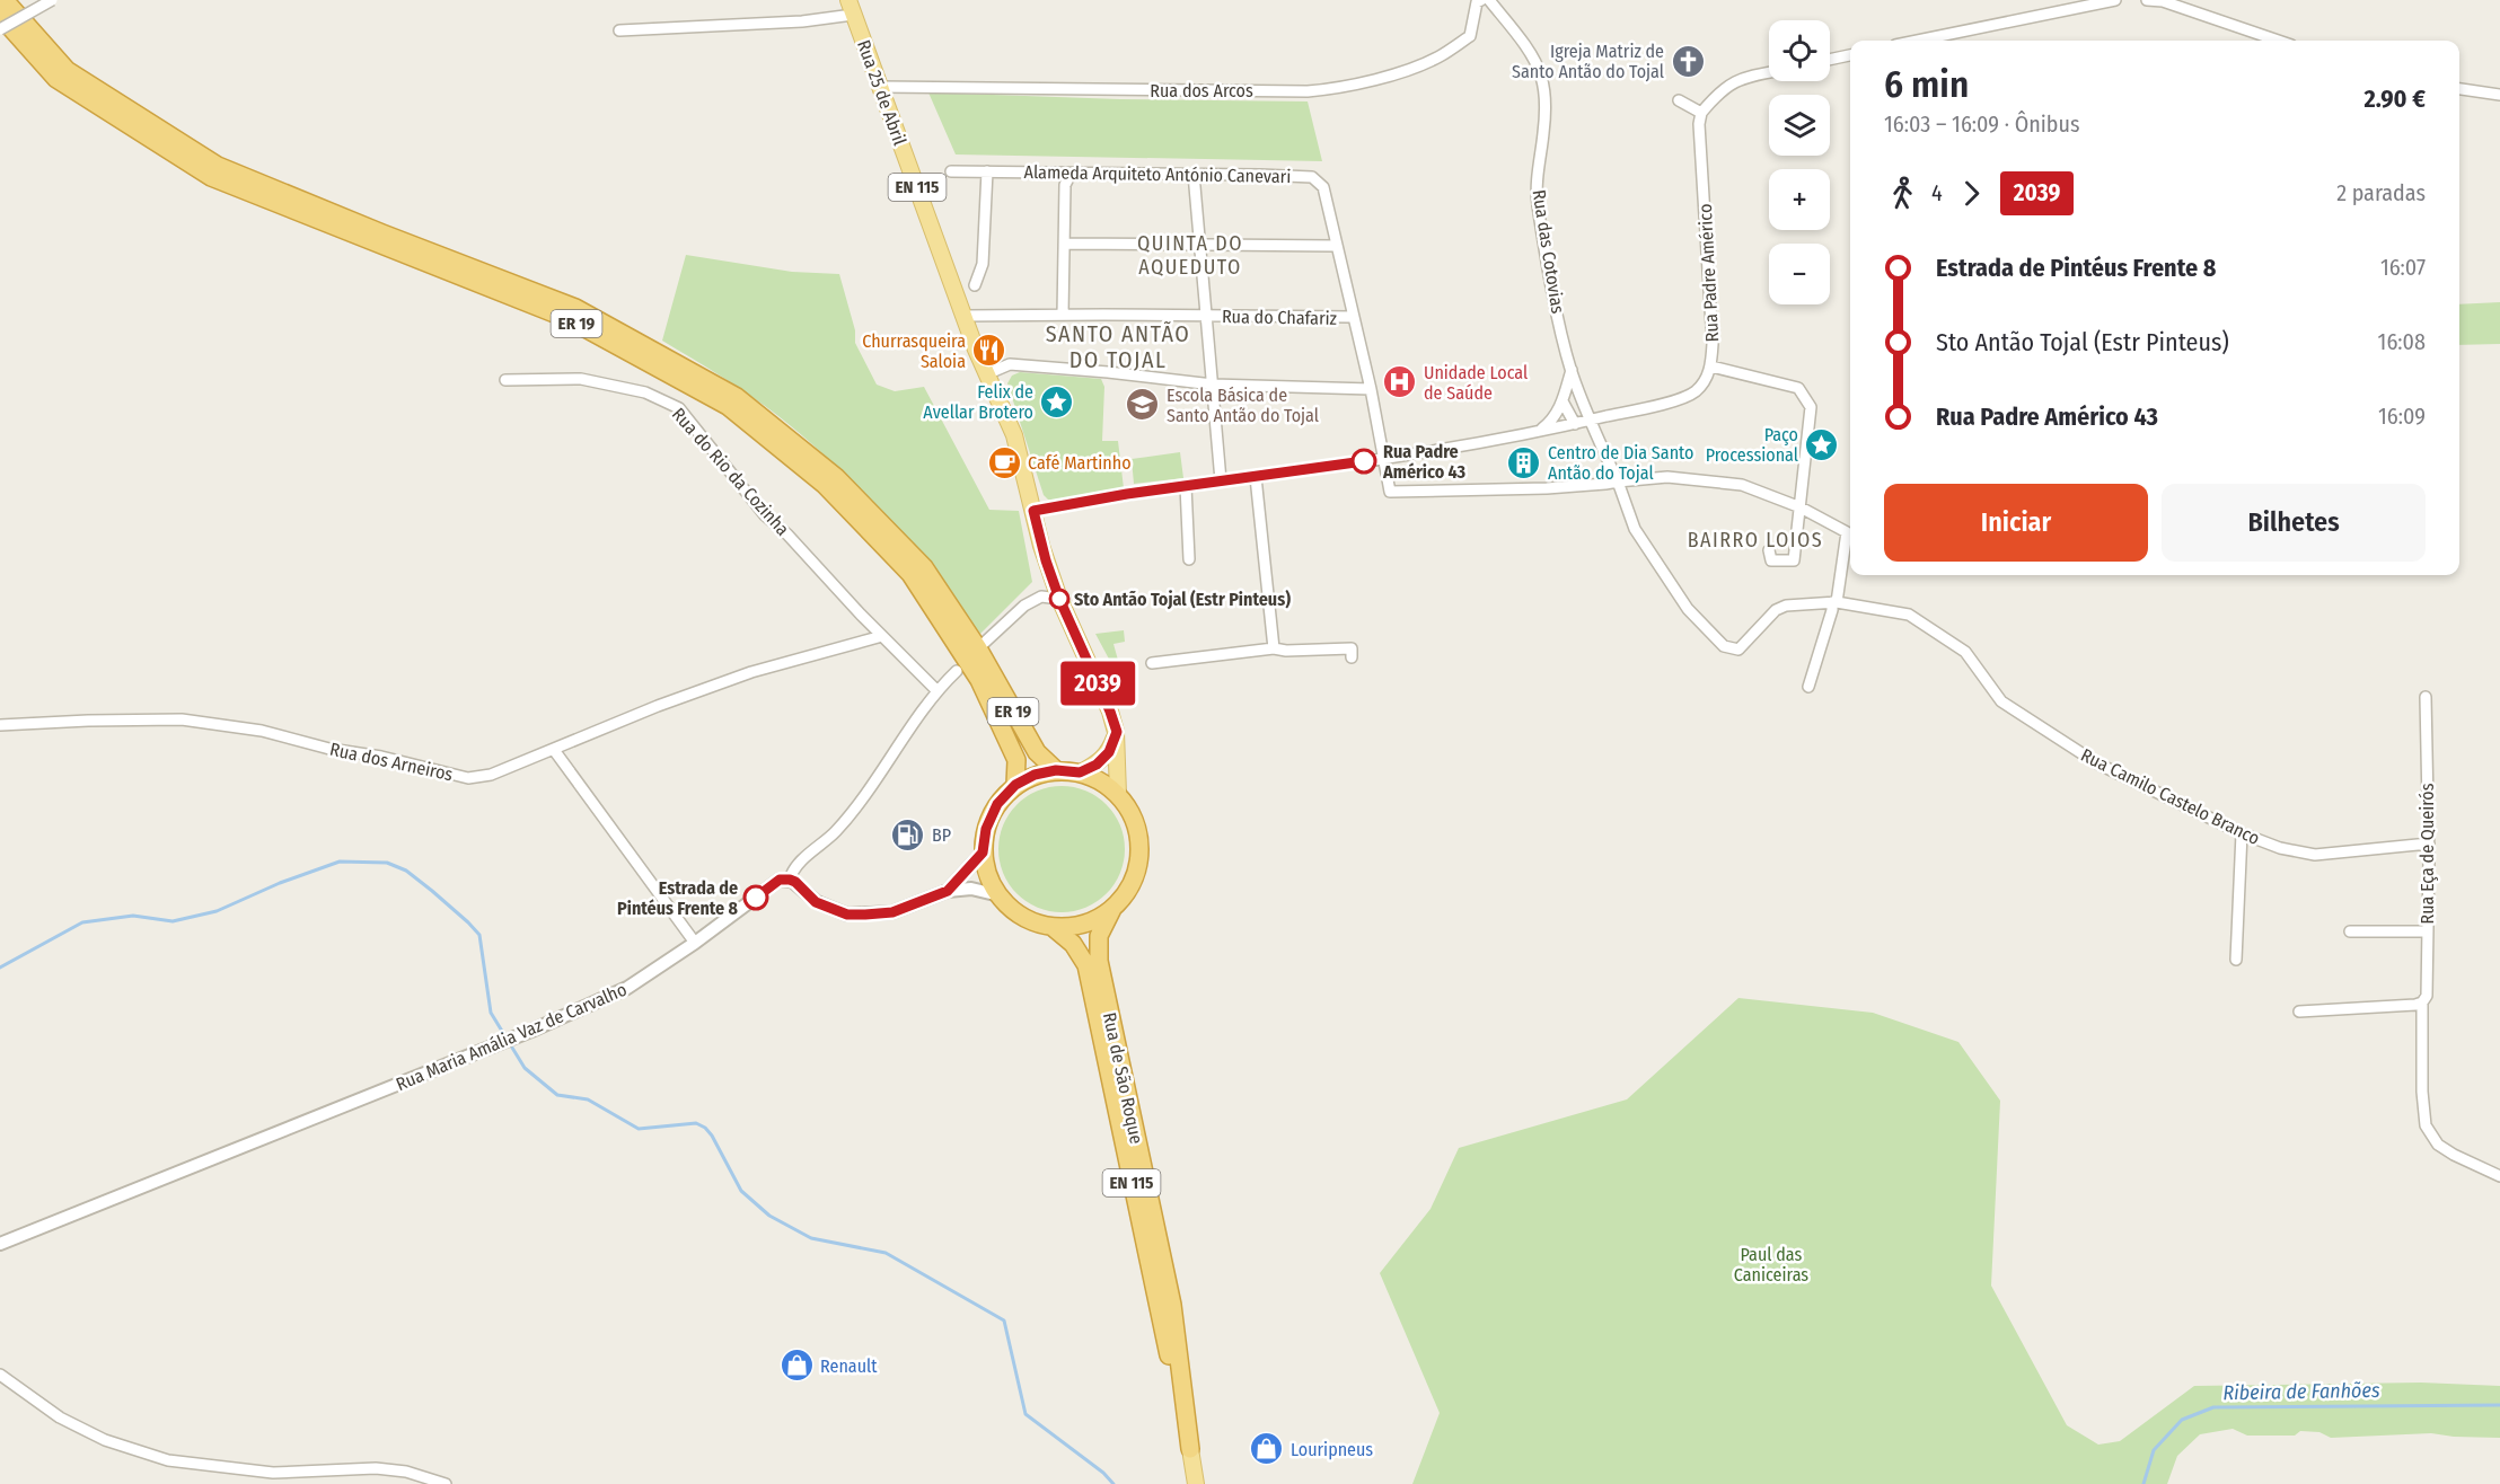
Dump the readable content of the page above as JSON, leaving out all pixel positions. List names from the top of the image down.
{
  "streets": {
    "highway": ["EN 115", "ER 19", "Rua de São Roque"],
    "main road": ["Rua 25 de Abril"],
    "street": [
      "Rua dos Arcos",
      "Alameda Arquiteto António Canevari",
      "Rua das Cotovias",
      "Rua Padre Américo",
      "Rua do Chafariz",
      "Rua do Rio da Cozinha",
      "Rua dos Arneiros",
      "Rua Camilo Castelo Branco",
      "Rua Eça de Queirós",
      "Rua Maria Amália Vaz de Carvalho"
    ]
  },
  "crossings": [
    ["Rua dos Arcos", "Rua 25 de Abril"],
    ["Rua 25 de Abril", "EN 115"],
    ["Rua 25 de Abril", "Rua do Chafariz"],
    ["Alameda Arquiteto António Canevari", "Rua das Cotovias"],
    ["Alameda Arquiteto António Canevari", "Rua Padre Américo"],
    ["Alameda Arquiteto António Canevari", "Rua do Chafariz"],
    ["EN 115", "Rua Padre Américo"],
    ["EN 115", "ER 19"],
    ["EN 115", "Rua de São Roque"],
    ["Rua das Cotovias", "Rua Padre Américo"],
    ["Rua das Cotovias", "Rua Camilo Castelo Branco"],
    ["ER 19", "Rua de São Roque"],
    ["Rua do Rio da Cozinha", "Rua dos Arneiros"],
    ["Rua do Rio da Cozinha", "Rua Maria Amália Vaz de Carvalho"],
    ["Rua Camilo Castelo Branco", "Rua Eça de Queirós"]
  ],
  "districts": ["QUINTA DO AQUEDUTO", "SANTO ANTÃO DO TOJAL", "BAIRRO LOIOS"],
  "water": ["Ribeira de Fanhões"],
  "parks": ["Paul das Caniceiras"],
  "places": {
    "church": ["Igreja Matriz de Santo Antão do Tojal"],
    "restaurant": ["Churrasqueira Saloia"],
    "hospital": ["Unidade Local de Saúde"],
    "place": ["Felix de Avellar Brotero", "Paço Processional"],
    "school or university": ["Escola Básica de Santo Antão do Tojal"],
    "other": ["Rua Padre Américo 43", "Sto Antão Tojal (Estr Pinteus)", "Estrada de Pintéus Frente 8"],
    "cafe": ["Café Martinho"],
    "building": ["Centro de Dia Santo Antão do Tojal"],
    "fuel station": ["BP"],
    "shop": ["Renault", "Louripneus"]
  },
  "lines": ["bus line 2039"],
  "page": {
    "on_map": "2039",
    "map_buttons": ["+", "−"],
    "heading": ["6 min", "16:03 – 16:09 · Ônibus", "2.90 €"],
    "legs": ["4", "2039", "2 paradas"],
    "list": [
      {
        "name": "Estrada de Pintéus Frente 8",
        "value": "16:07"
      },
      {
        "name": "Sto Antão Tojal (Estr Pinteus)",
        "value": "16:08"
      },
      {
        "name": "Rua Padre Américo 43",
        "value": "16:09"
      }
    ],
    "buttons": ["Iniciar", "Bilhetes"]
  }
}
